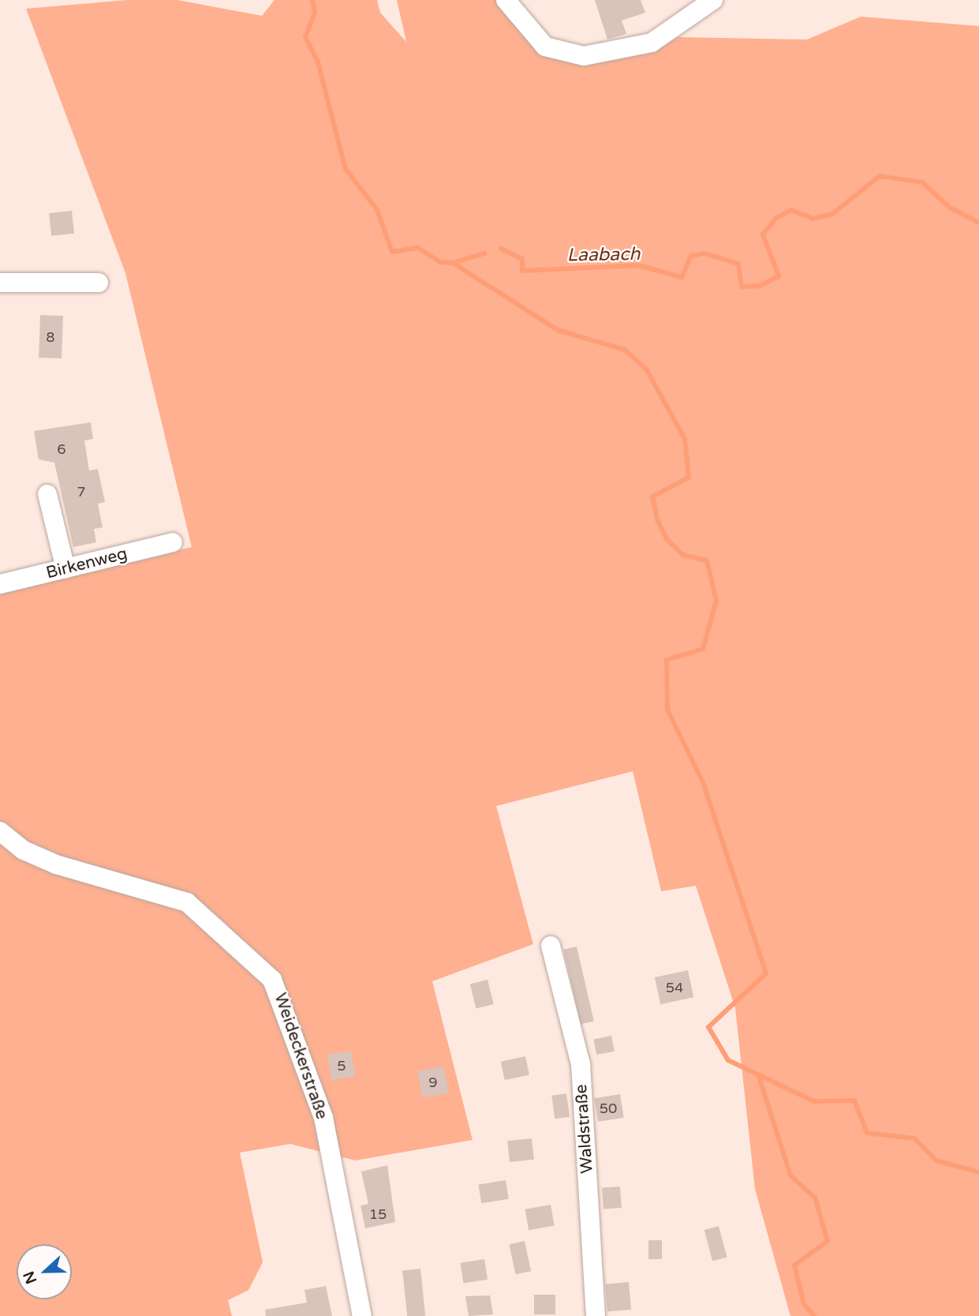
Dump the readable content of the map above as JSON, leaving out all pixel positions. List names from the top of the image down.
{
  "streets": {
    "street": ["Birkenweg", "Weideckerstraße", "Waldstraße"]
  },
  "water": ["Laabach"],
  "house_numbers": [
    "8",
    "6",
    "7",
    "54",
    "5",
    "9",
    "50",
    "15"
  ],
  "north": "left"
}
